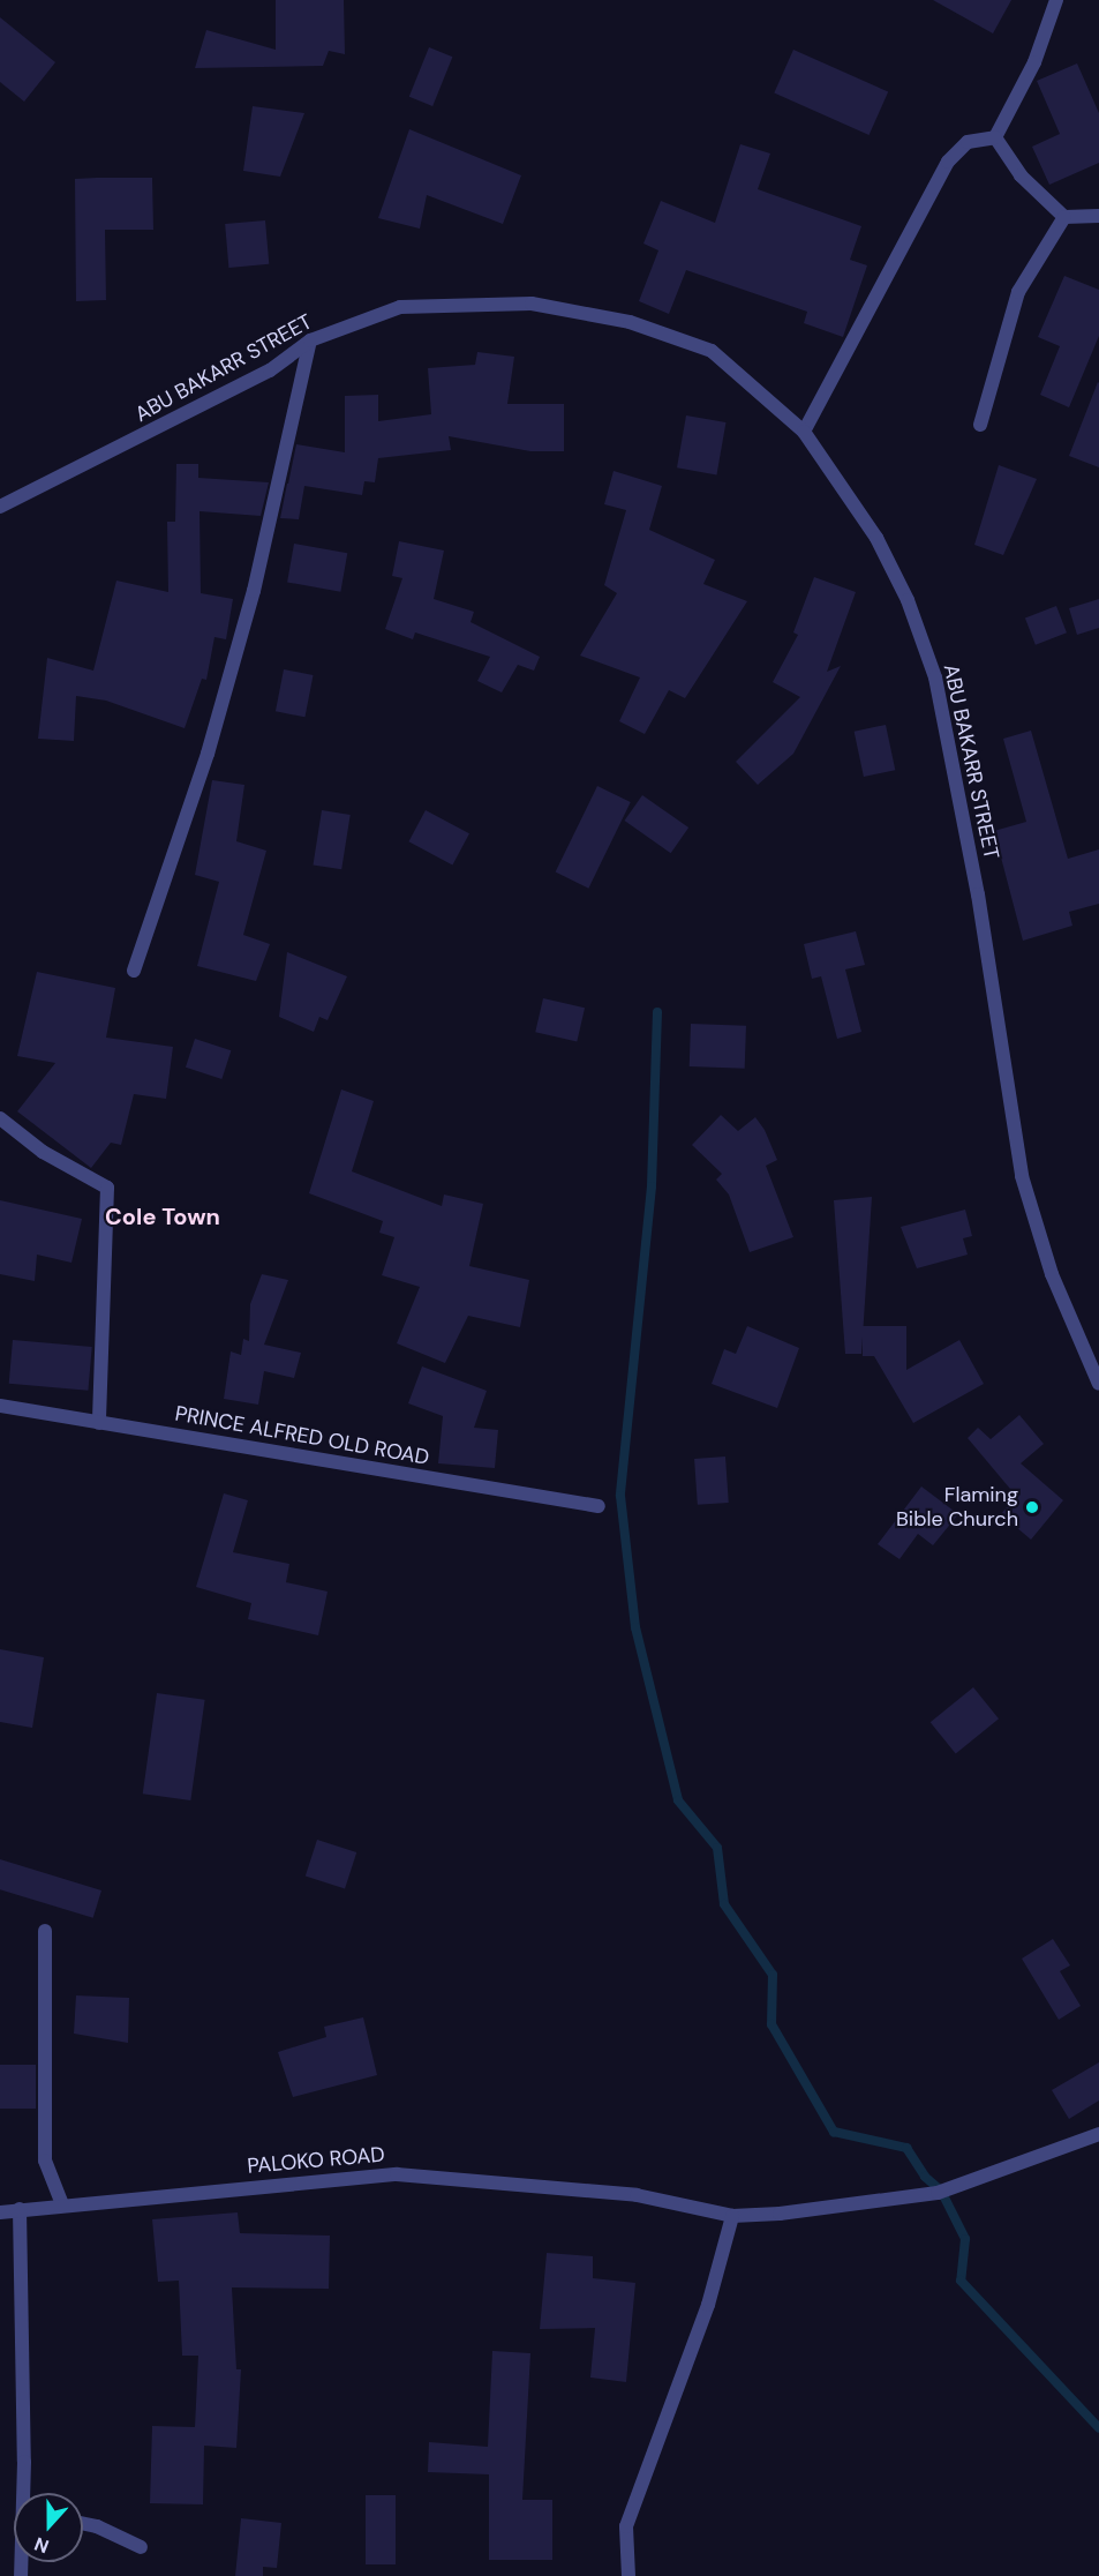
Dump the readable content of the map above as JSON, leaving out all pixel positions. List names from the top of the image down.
{
  "streets": {
    "street": ["ABU BAKARR STREET", "PRINCE ALFRED OLD ROAD", "PALOKO ROAD"]
  },
  "districts": ["Cole Town"],
  "places": ["Flaming Bible Church"],
  "north": "bottom"
}
